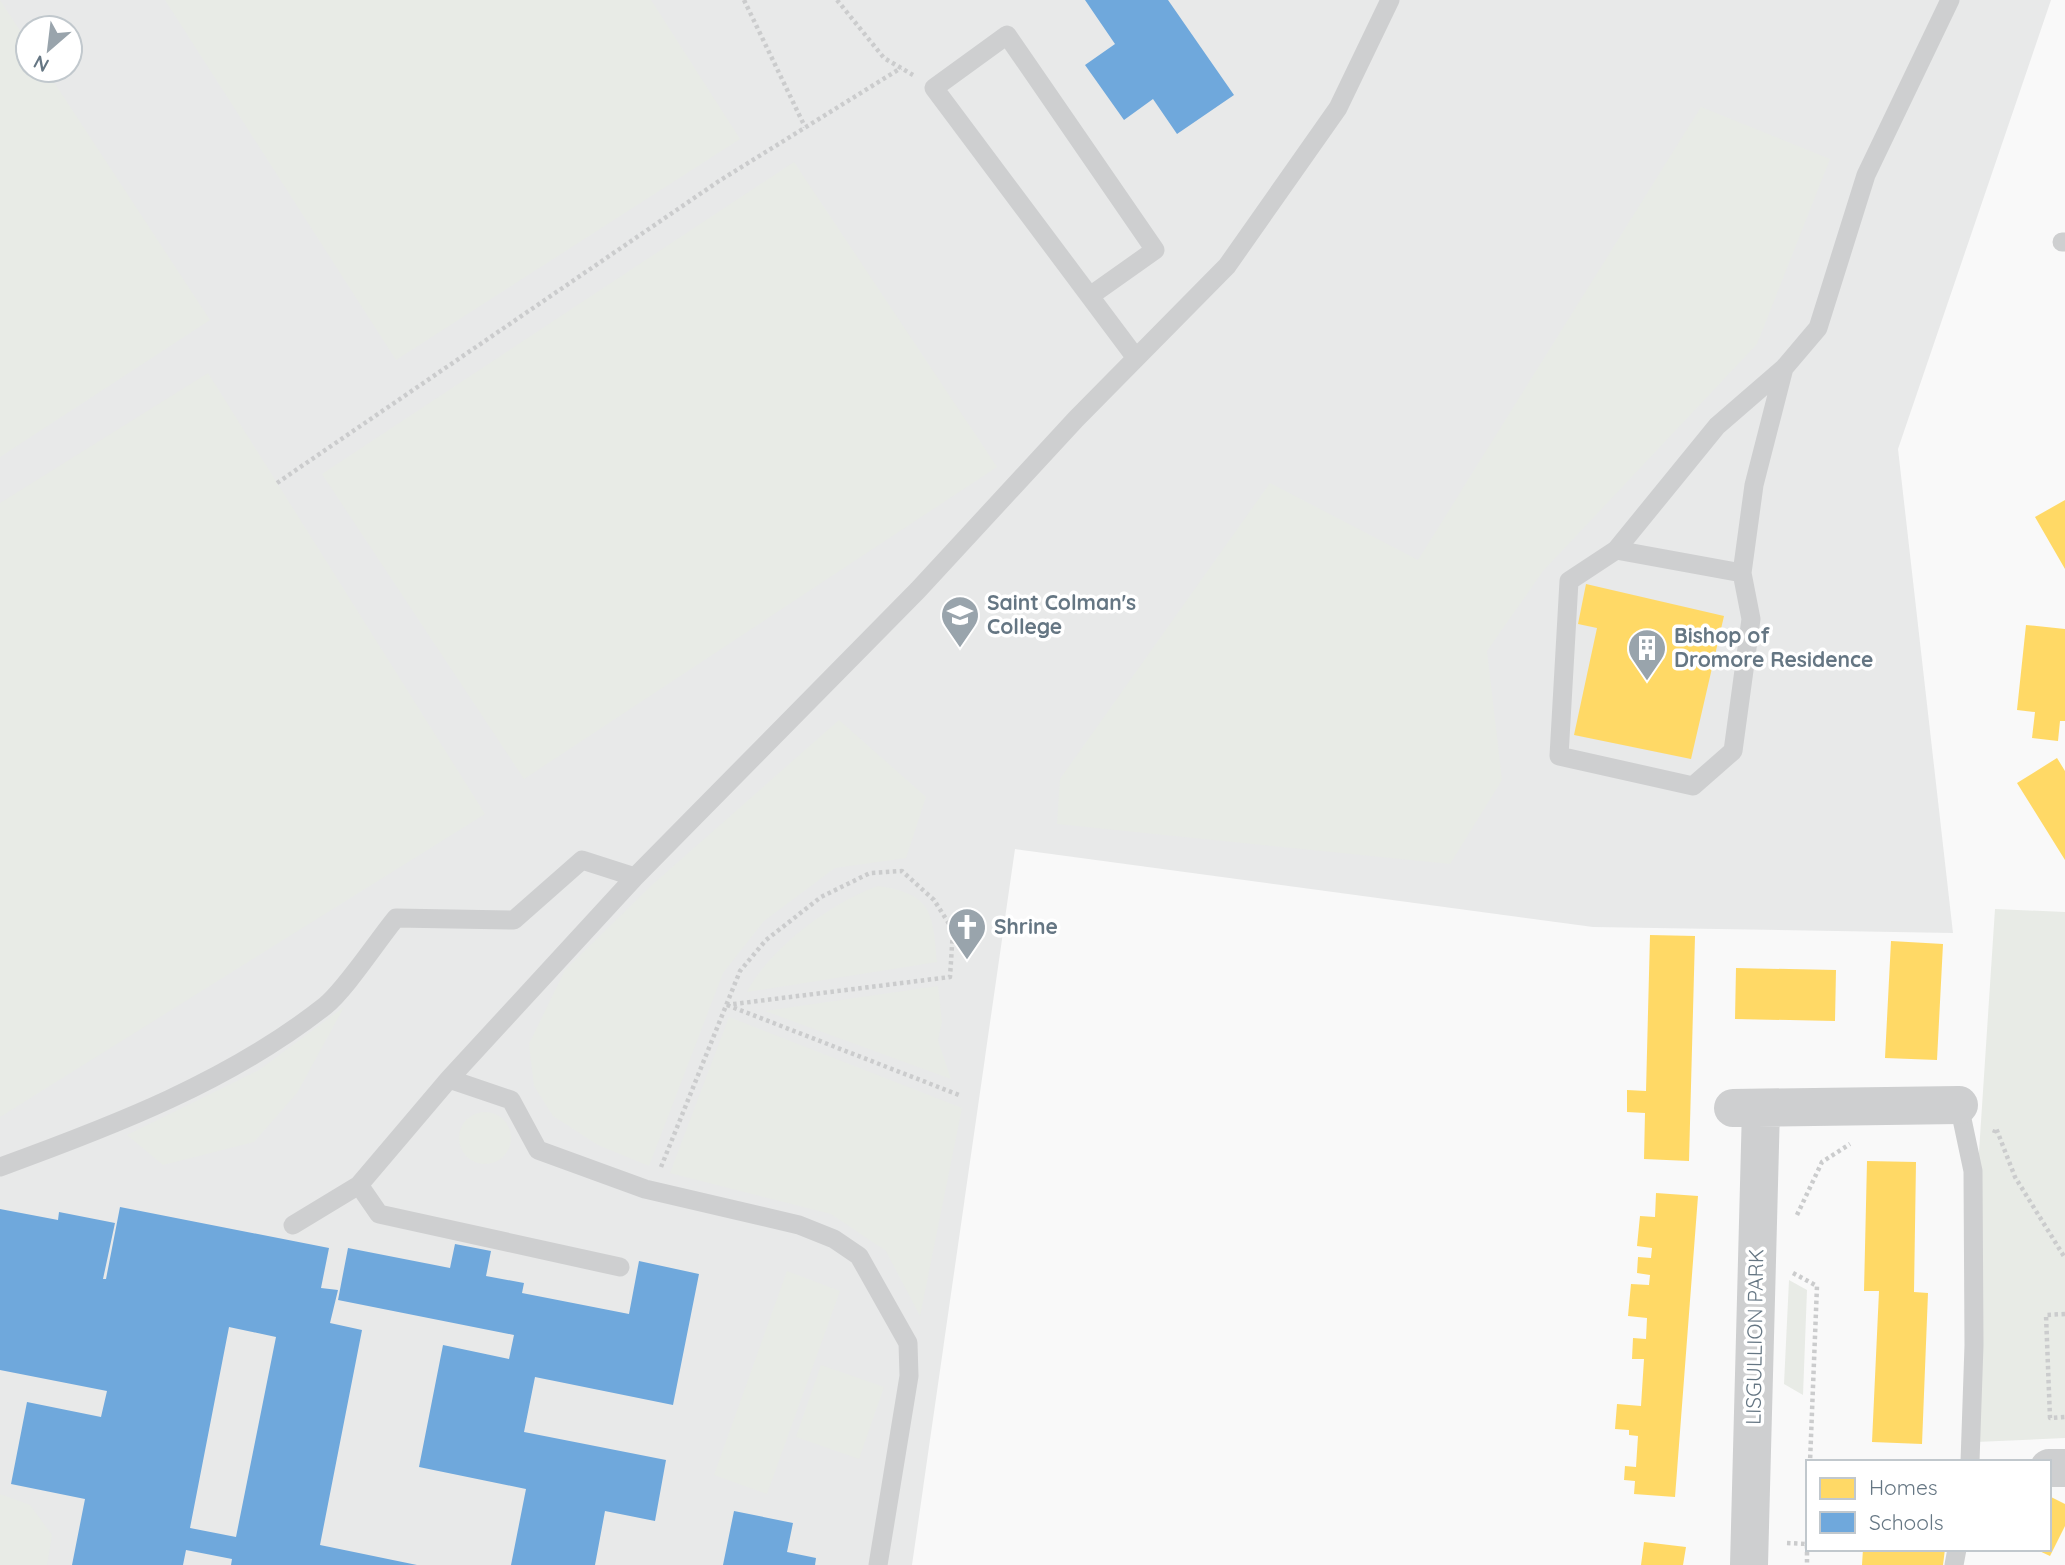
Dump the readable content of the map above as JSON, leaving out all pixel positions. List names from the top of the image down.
{
  "streets": {
    "street": ["LISGULLION PARK"]
  },
  "places": {
    "school or university": ["Saint Colman's College"],
    "building": ["Bishop of Dromore Residence"],
    "church": ["Shrine"]
  },
  "legend": ["Homes", "Schools"],
  "north": "bottom left"
}
